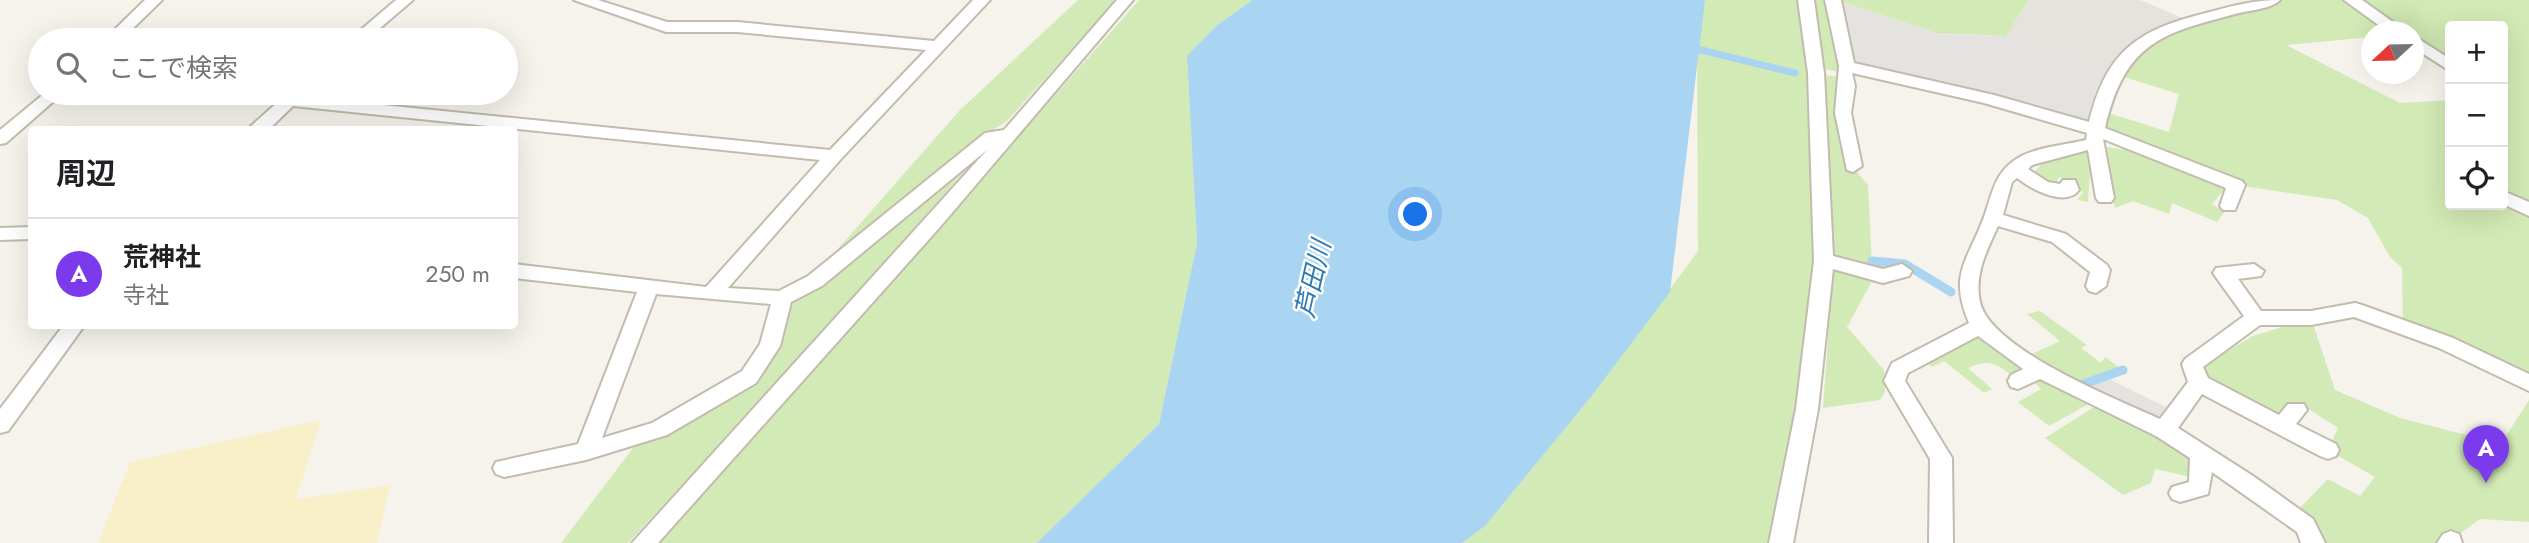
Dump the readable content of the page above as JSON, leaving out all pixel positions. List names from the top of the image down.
{
  "water": ["芦田川"],
  "north": "left",
  "page": {
    "map_buttons": ["+", "−"],
    "search": "ここで検索",
    "heading": "周辺",
    "list": [
      {
        "mark": "A",
        "name": "荒神社",
        "note": "寺社",
        "value": "250 m"
      }
    ],
    "pins": "A"
  }
}
